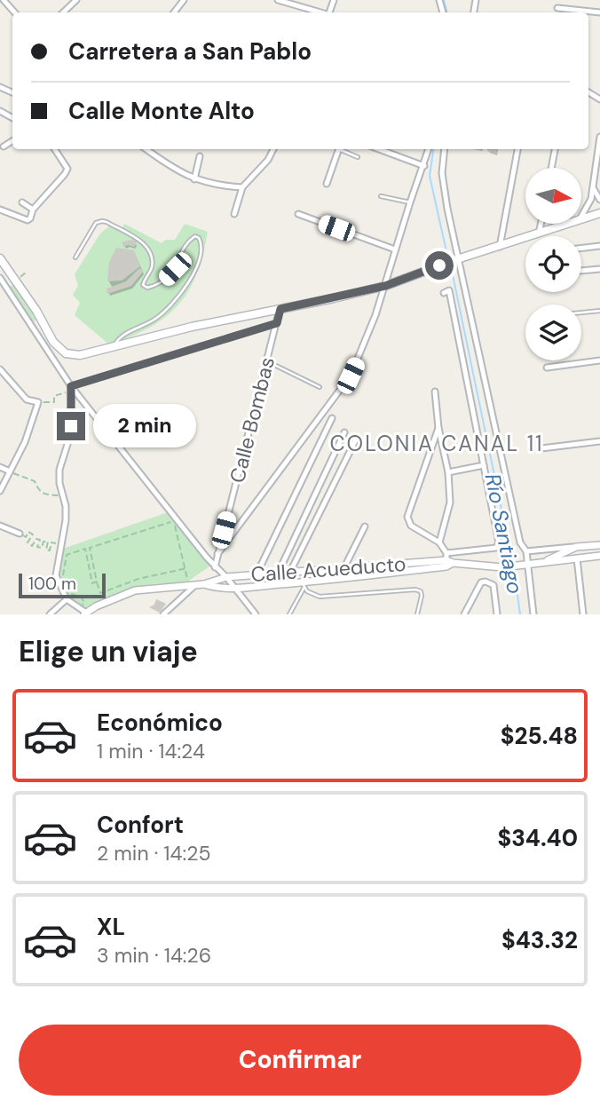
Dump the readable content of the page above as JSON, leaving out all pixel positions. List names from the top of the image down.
{
  "streets": {
    "street": ["Calle Bombas", "Calle Acueducto"]
  },
  "districts": ["COLONIA CANAL 11"],
  "water": ["Río Santiago"],
  "scale_bar": "100 m",
  "north": "right",
  "page": {
    "banner": ["Carretera a San Pablo", "Calle Monte Alto"],
    "bubble": "2 min",
    "scale": "100 m",
    "heading": "Elige un viaje",
    "list": [
      {
        "name": "Económico",
        "note": "1 min · 14:24",
        "value": "$25.48"
      },
      {
        "name": "Confort",
        "note": "2 min · 14:25",
        "value": "$34.40"
      },
      {
        "name": "XL",
        "note": "3 min · 14:26",
        "value": "$43.32"
      }
    ],
    "buttons": "Confirmar"
  }
}
